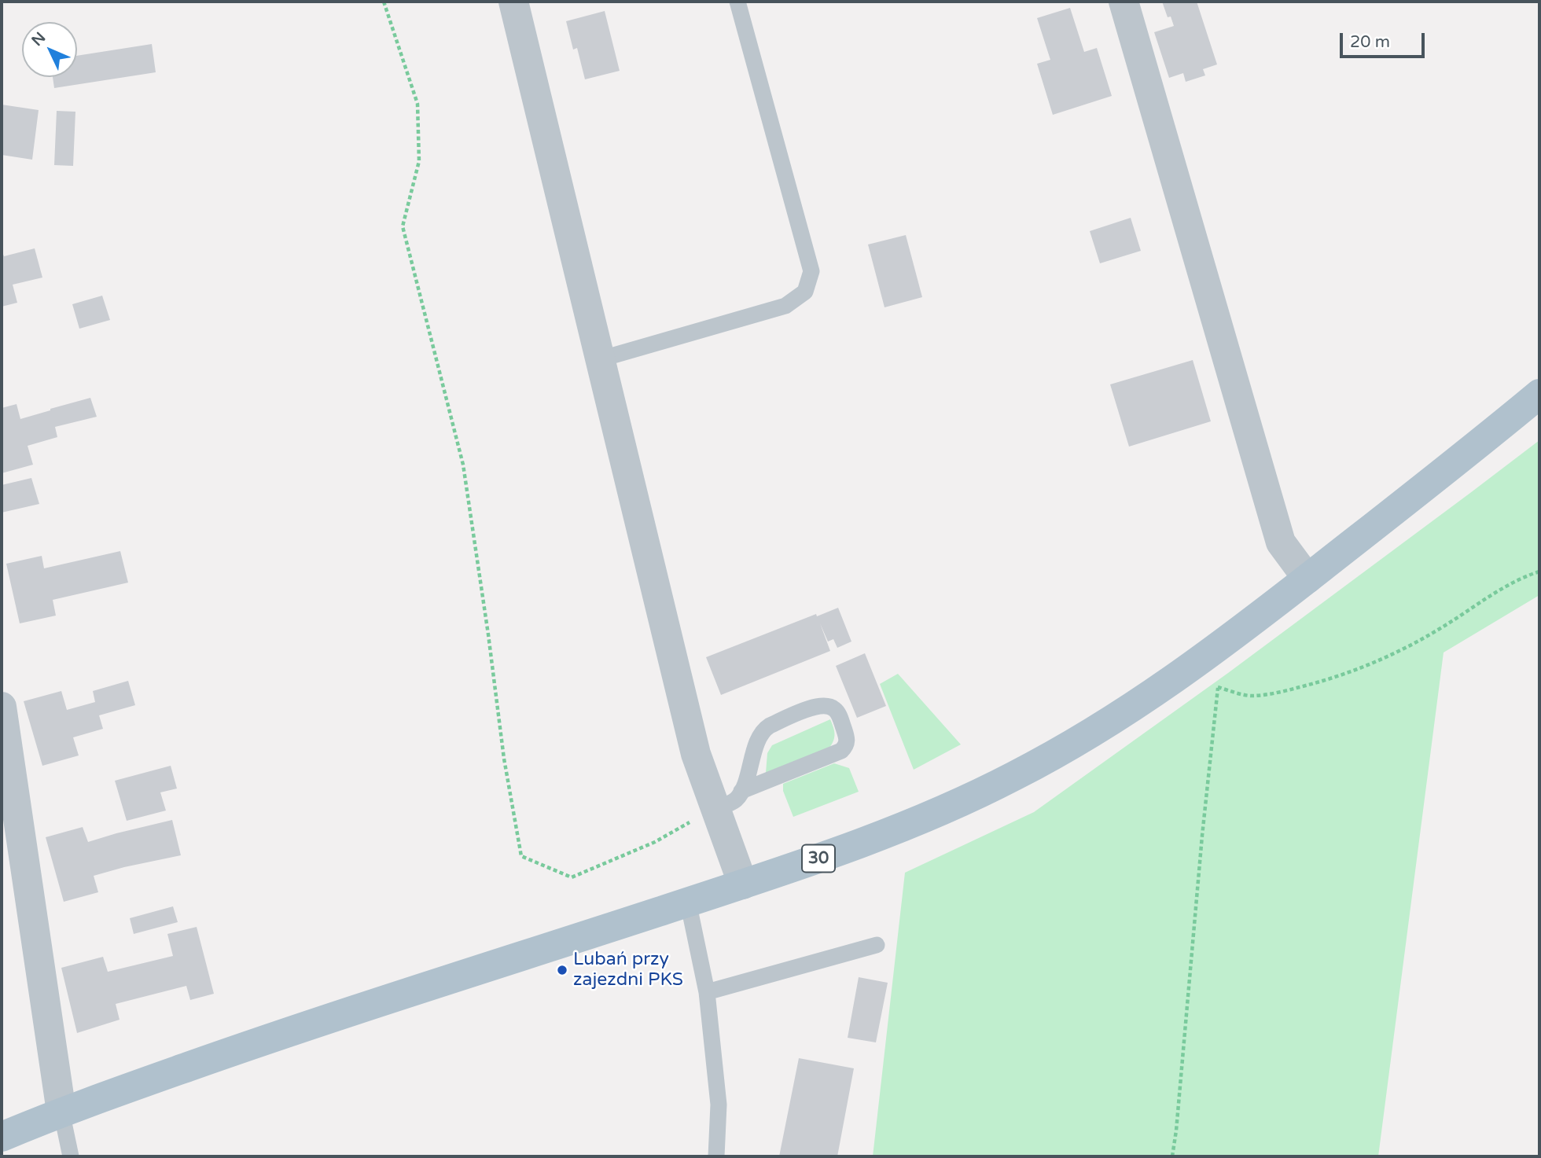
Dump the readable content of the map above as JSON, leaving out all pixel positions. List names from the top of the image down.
{
  "streets": {
    "main road": ["30"]
  },
  "places": ["Lubań przy zajezdni PKS"],
  "scale_bar": "20 m",
  "north": "top left"
}
